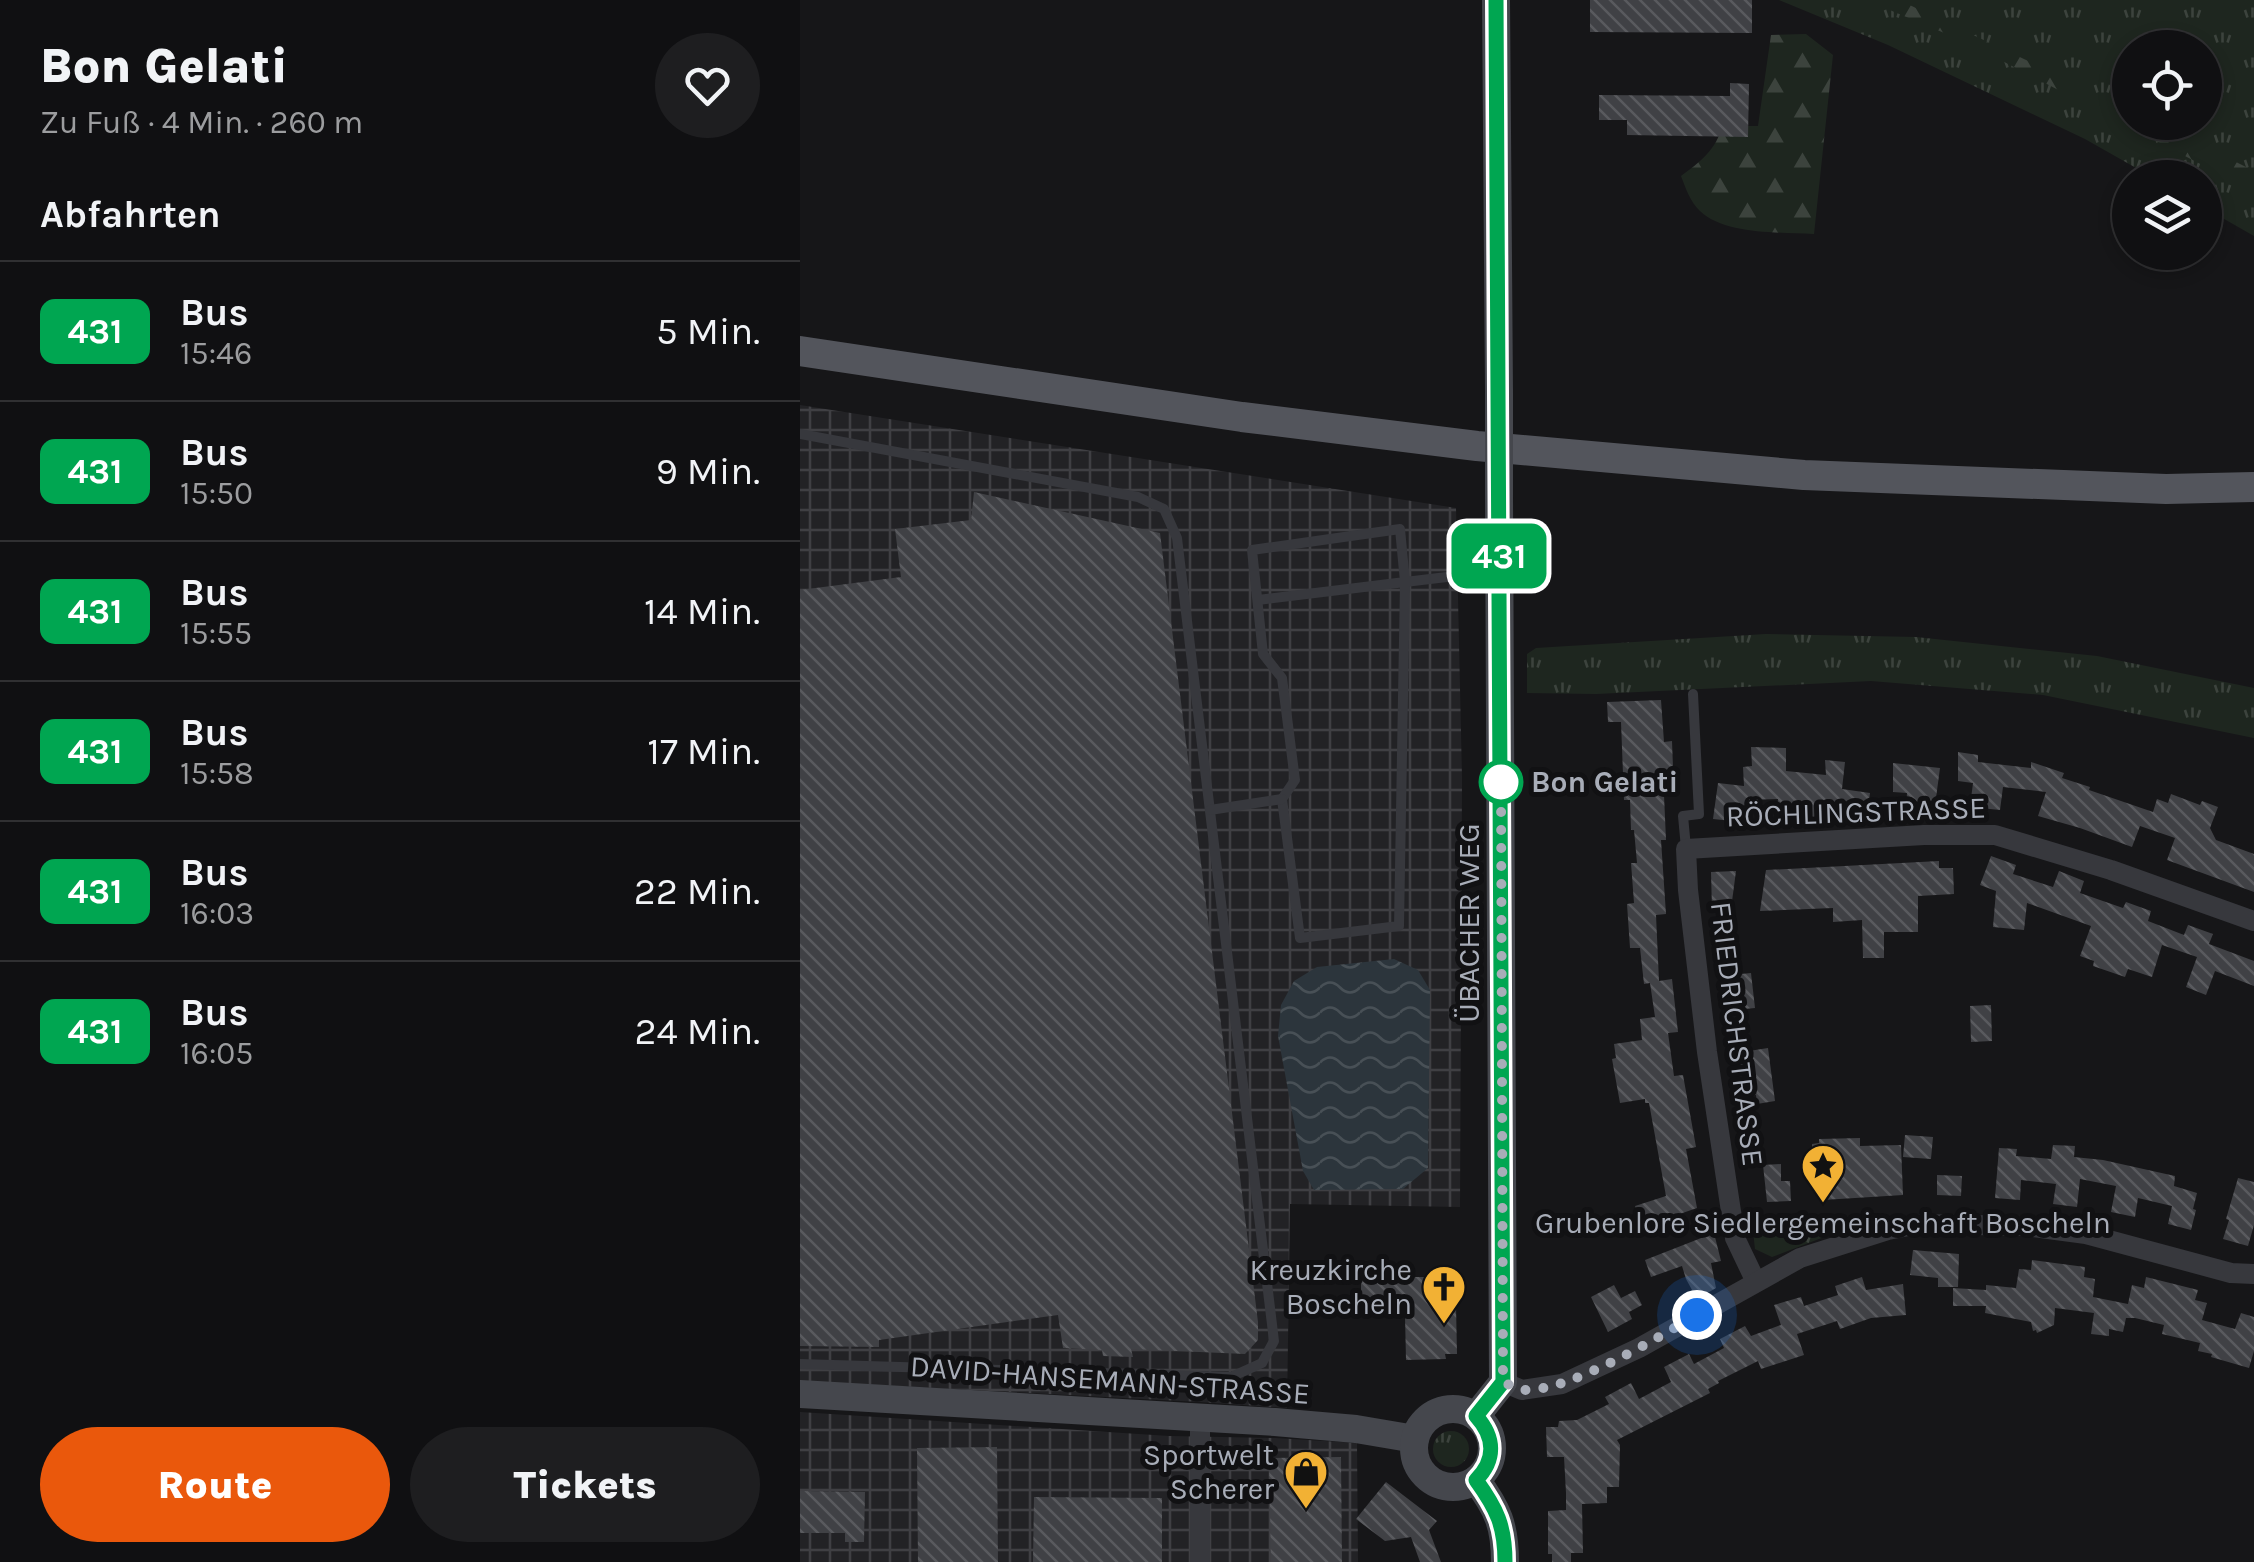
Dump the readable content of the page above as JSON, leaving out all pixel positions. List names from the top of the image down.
{
  "streets": {
    "street": [
      "RÖCHLINGSTRASSE",
      "ÜBACHER WEG",
      "FRIEDRICHSTRASSE",
      "DAVID-HANSEMANN-STRASSE"
    ]
  },
  "crossings": [
    ["RÖCHLINGSTRASSE", "FRIEDRICHSTRASSE"]
  ],
  "places": {
    "other": ["Bon Gelati"],
    "place": ["Grubenlore Siedlergemeinschaft Boscheln"],
    "church": ["Kreuzkirche Boscheln"],
    "shop": ["Sportwelt Scherer"]
  },
  "lines": ["bus line 431"],
  "page": {
    "heading": [
      ["Bon Gelati", "Zu Fuß · 4 Min. · 260 m"],
      "Abfahrten"
    ],
    "on_map": "431",
    "list": [
      {
        "mark": "431",
        "name": "Bus",
        "note": "15:46",
        "value": "5 Min."
      },
      {
        "mark": "431",
        "name": "Bus",
        "note": "15:50",
        "value": "9 Min."
      },
      {
        "mark": "431",
        "name": "Bus",
        "note": "15:55",
        "value": "14 Min."
      },
      {
        "mark": "431",
        "name": "Bus",
        "note": "15:58",
        "value": "17 Min."
      },
      {
        "mark": "431",
        "name": "Bus",
        "note": "16:03",
        "value": "22 Min."
      },
      {
        "mark": "431",
        "name": "Bus",
        "note": "16:05",
        "value": "24 Min."
      }
    ],
    "buttons": ["Route", "Tickets"]
  }
}
